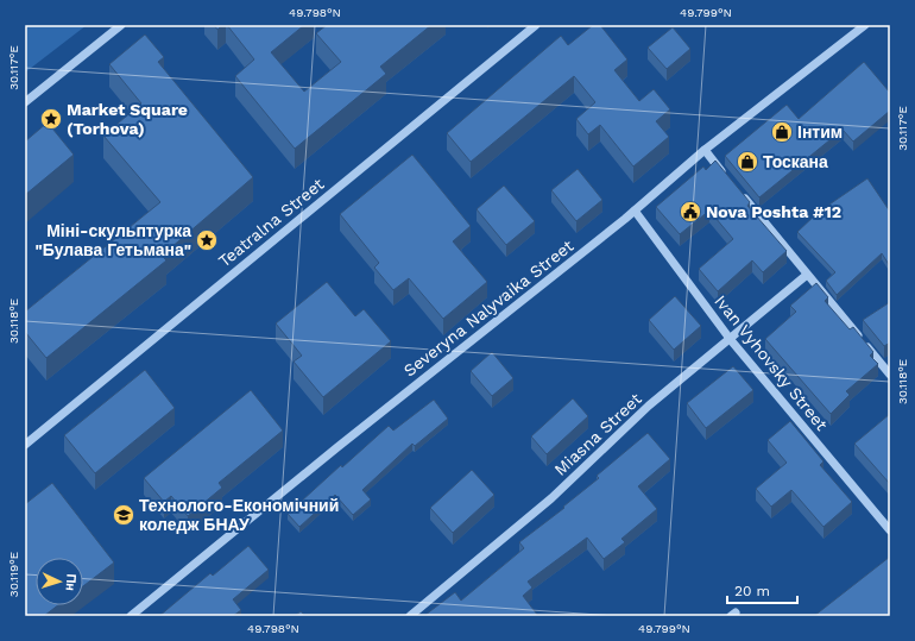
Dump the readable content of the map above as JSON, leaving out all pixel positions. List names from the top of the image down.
{
  "streets": {
    "street": [
      "Teatralna Street",
      "Severyna Nalyvaika Street",
      "Ivan Vyhovsky Street",
      "Miasna Street"
    ]
  },
  "crossings": [
    ["Severyna Nalyvaika Street", "Ivan Vyhovsky Street"],
    ["Ivan Vyhovsky Street", "Miasna Street"]
  ],
  "places": {
    "place": ["Market Square (Torhova)", "Міні-скульптурка \"Булава Гетьмана\""],
    "shop": ["Інтим", "Тоскана"],
    "public building": ["Nova Poshta #12"],
    "school or university": ["Технолого-Економічний коледж БНАУ"]
  },
  "scale_bar": "20 m",
  "north": "right",
  "coordinates": [
    "49.798°N",
    "49.799°N",
    "30.117°E",
    "30.118°E",
    "30.119°E"
  ]
}
